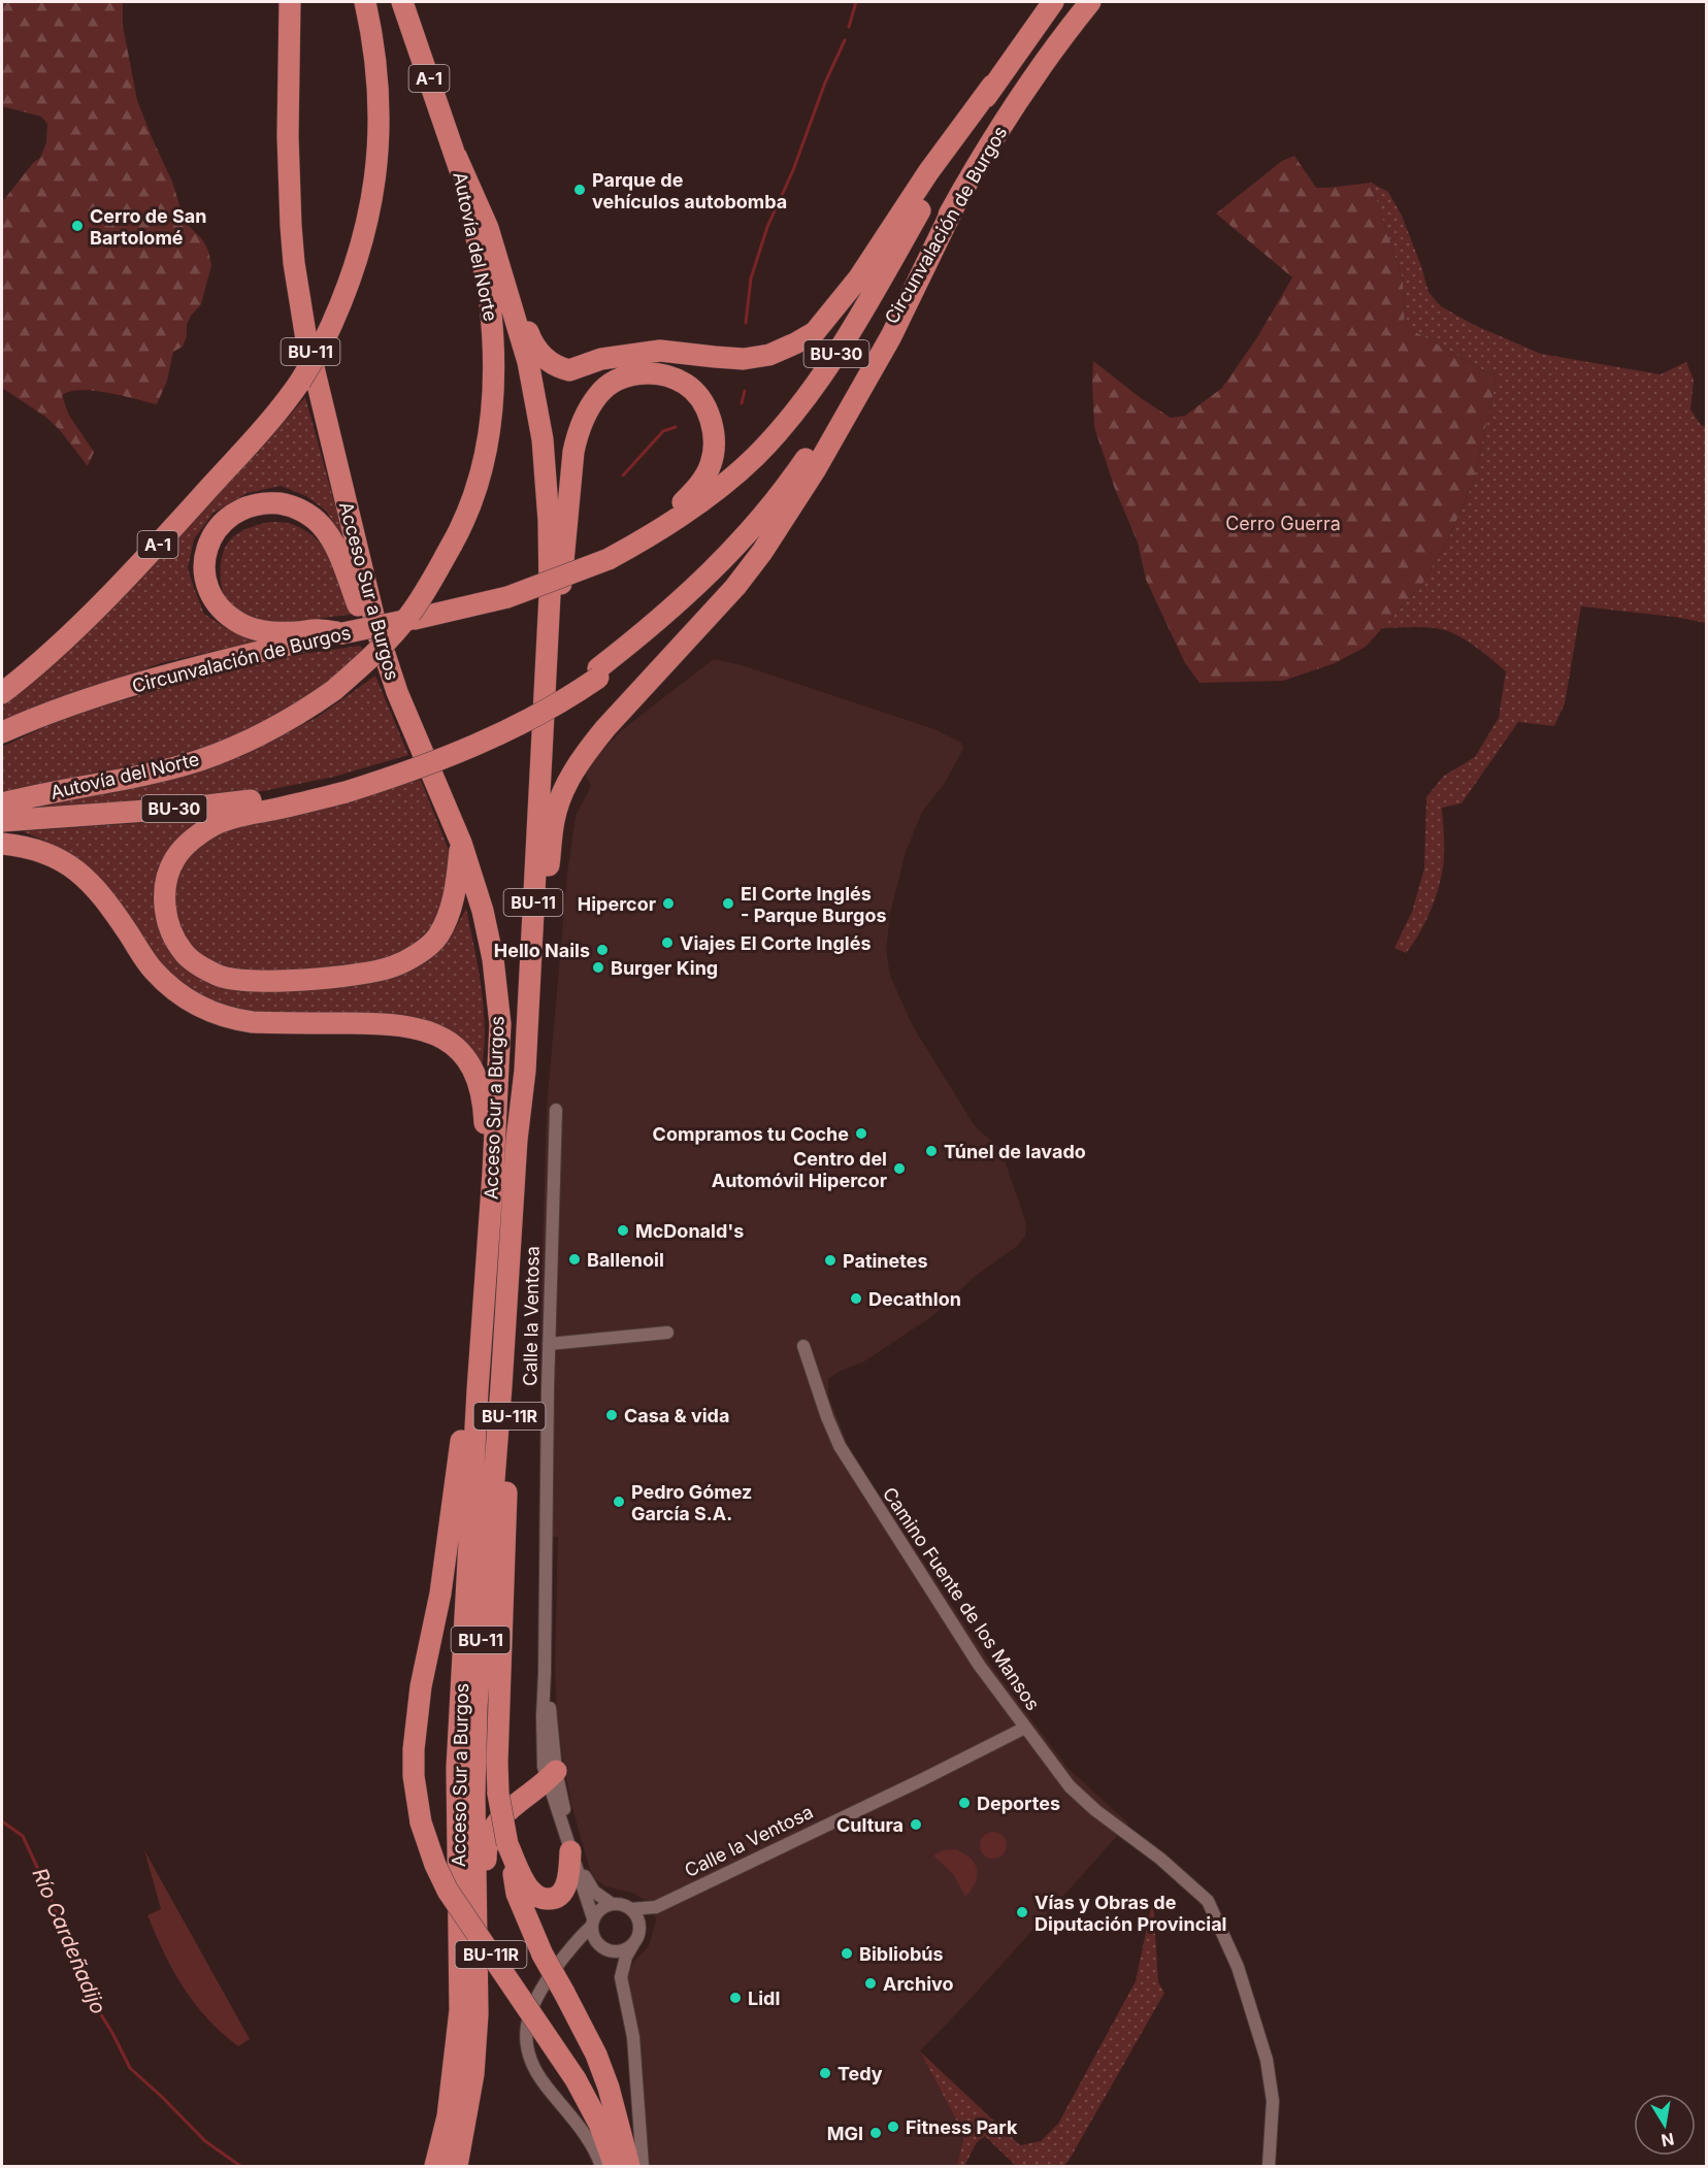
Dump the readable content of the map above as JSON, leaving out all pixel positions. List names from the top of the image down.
{
  "streets": {
    "highway": [
      "A-1",
      "Circunvalación de Burgos",
      "Autovía del Norte",
      "BU-11",
      "BU-30",
      "Acceso Sur a Burgos",
      "BU-11R"
    ],
    "street": ["Calle la Ventosa", "Camino Fuente de los Mansos"]
  },
  "crossings": [
    ["Autovía del Norte", "Acceso Sur a Burgos"],
    ["Acceso Sur a Burgos", "BU-11R"],
    ["Calle la Ventosa", "Camino Fuente de los Mansos"]
  ],
  "water": ["Río Cardeñadijo"],
  "parks": ["Cerro Guerra"],
  "places": [
    "Parque de vehículos autobomba",
    "Cerro de San Bartolomé",
    "Hipercor",
    "El Corte Inglés - Parque Burgos",
    "Viajes El Corte Inglés",
    "Hello Nails",
    "Burger King",
    "Compramos tu Coche",
    "Túnel de lavado",
    "Centro del Automóvil Hipercor",
    "McDonald's",
    "Ballenoil",
    "Patinetes",
    "Decathlon",
    "Casa & vida",
    "Pedro Gómez García S.A.",
    "Deportes",
    "Cultura",
    "Vías y Obras de Diputación Provincial",
    "Bibliobús",
    "Archivo",
    "Lidl",
    "Tedy",
    "Fitness Park",
    "MGI"
  ],
  "north": "bottom"
}
